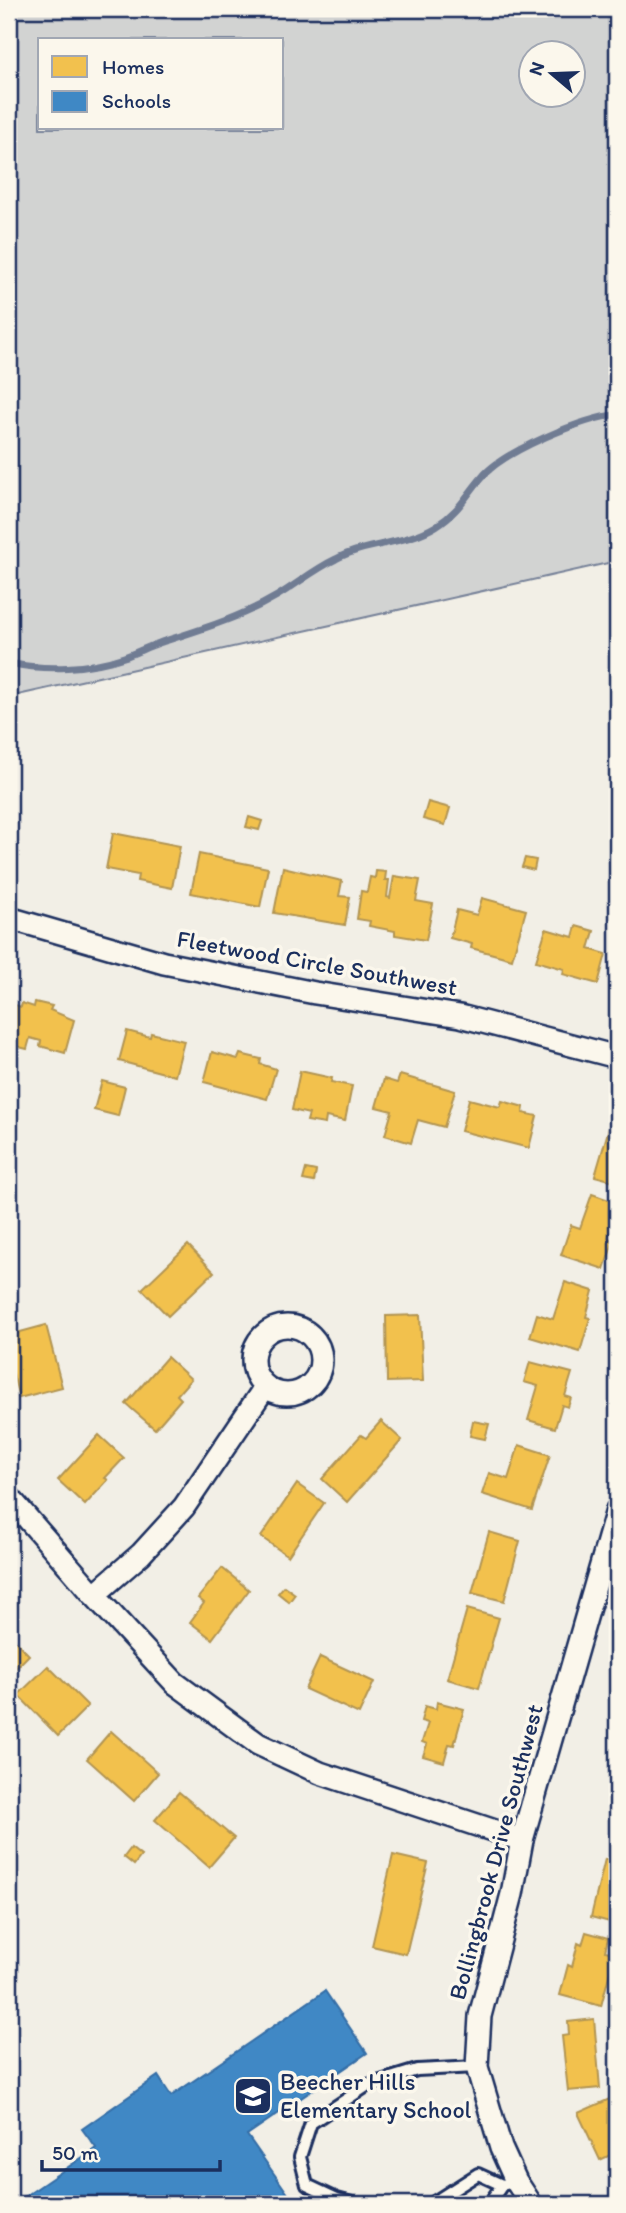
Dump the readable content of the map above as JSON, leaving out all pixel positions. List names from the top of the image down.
{
  "streets": {
    "street": ["Fleetwood Circle Southwest", "Bollingbrook Drive Southwest"]
  },
  "places": {
    "school or university": ["Beecher Hills Elementary School"]
  },
  "legend": ["Homes", "Schools"],
  "scale_bar": "50 m",
  "north": "left"
}
